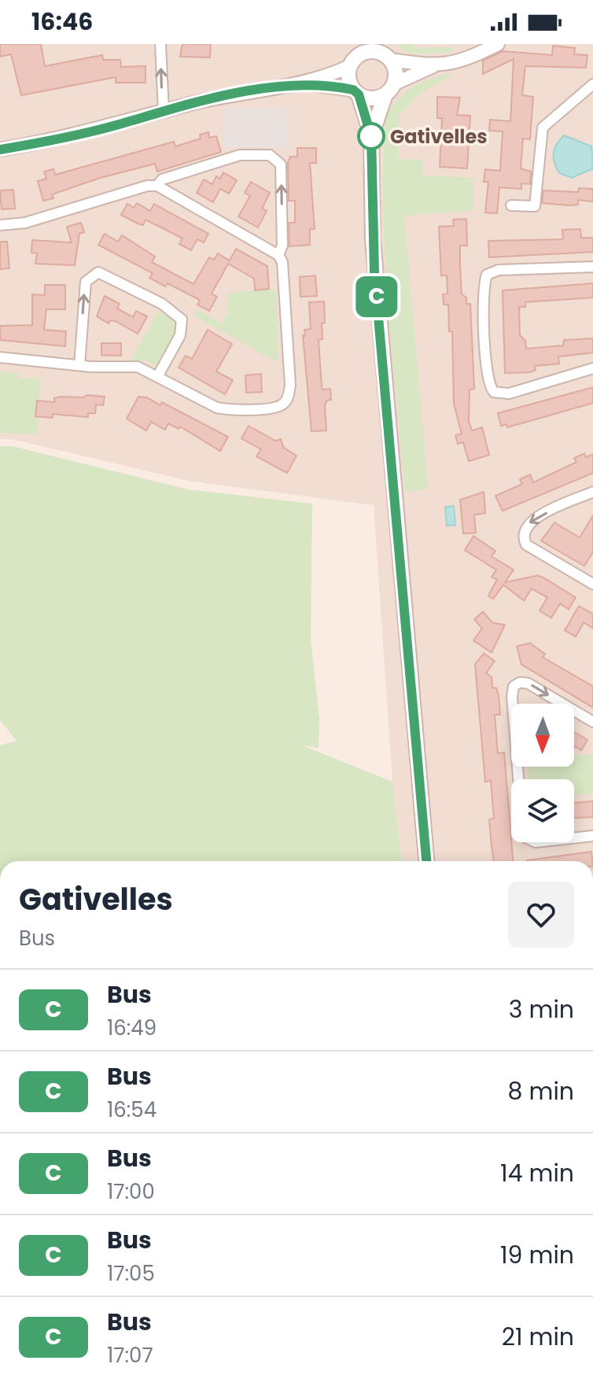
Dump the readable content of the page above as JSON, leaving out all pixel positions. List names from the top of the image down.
{
  "places": ["Gativelles"],
  "lines": ["bus line C"],
  "north": "bottom",
  "page": {
    "status": "16:46",
    "on_map": "C",
    "heading": ["Gativelles", "Bus"],
    "list": [
      {
        "mark": "C",
        "name": "Bus",
        "note": "16:49",
        "value": "3 min"
      },
      {
        "mark": "C",
        "name": "Bus",
        "note": "16:54",
        "value": "8 min"
      },
      {
        "mark": "C",
        "name": "Bus",
        "note": "17:00",
        "value": "14 min"
      },
      {
        "mark": "C",
        "name": "Bus",
        "note": "17:05",
        "value": "19 min"
      },
      {
        "mark": "C",
        "name": "Bus",
        "note": "17:07",
        "value": "21 min"
      }
    ]
  }
}
